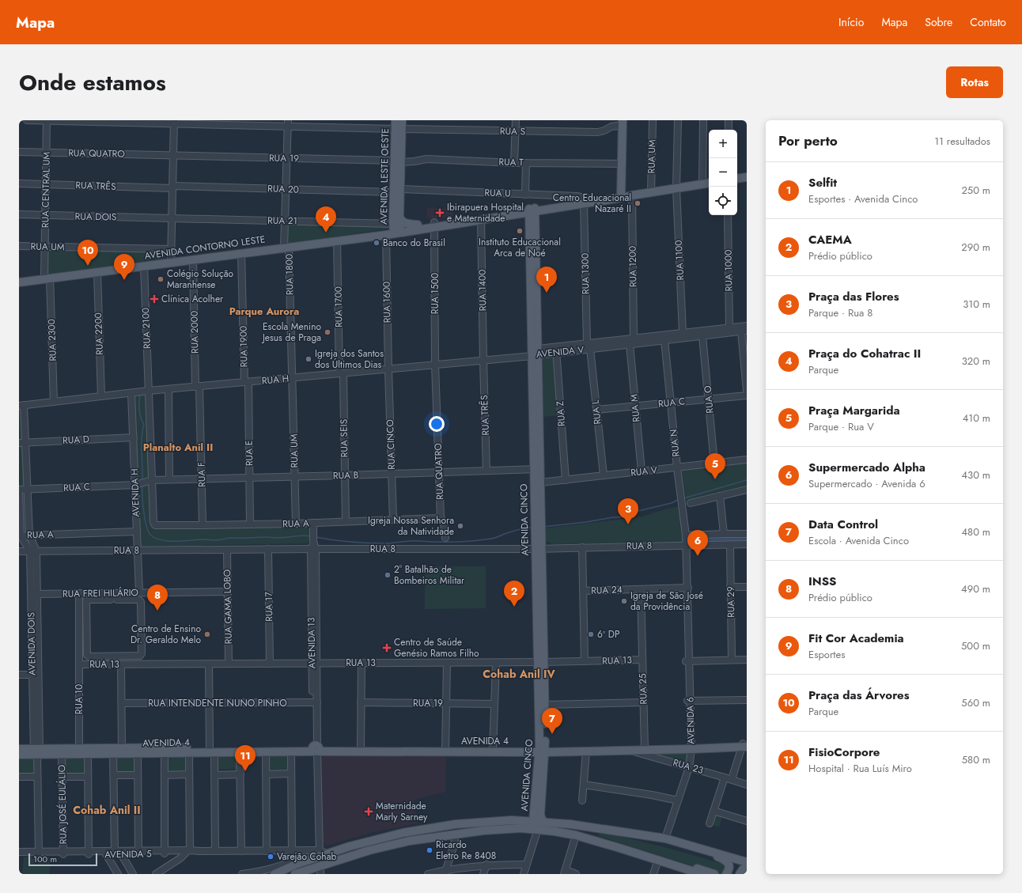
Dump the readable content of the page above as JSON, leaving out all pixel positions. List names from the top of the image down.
{
  "streets": {
    "main road": [
      "AVENIDA LESTE OESTE",
      "AVENIDA CONTORNO LESTE",
      "AVENIDA CINCO",
      "AVENIDA 4"
    ],
    "street": [
      "RUA S",
      "RUA QUATRO",
      "RUA UM",
      "RUA 19",
      "RUA T",
      "RUA TRÊS",
      "RUA 20",
      "RUA CENTRAL UM",
      "RUA U",
      "RUA DOIS",
      "RUA 21",
      "RUA 1100",
      "RUA 1200",
      "RUA 1000",
      "RUA 1300",
      "RUA 1800",
      "RUA 1400",
      "RUA 1500",
      "RUA 1600",
      "RUA 1700",
      "RUA 2100",
      "RUA 2000",
      "RUA 2200",
      "RUA 2300",
      "RUA 1900",
      "AVENIDA V",
      "RUA H",
      "RUA O",
      "RUA C",
      "RUA M",
      "RUA L",
      "RUA Z",
      "RUA SEIS",
      "RUA D",
      "RUA N",
      "RUA CINCO",
      "RUA E",
      "RUA V",
      "RUA F",
      "RUA B",
      "AVENIDA H",
      "RUA A",
      "RUA 8",
      "RUA 24",
      "RUA FREI HILÁRIO",
      "RUA 29",
      "RUA GAMA LOBO",
      "RUA 17",
      "AVENIDA 13",
      "AVENIDA DOIS",
      "RUA 13",
      "RUA 25",
      "RUA 10",
      "RUA INTENDENTE NUNO PINHO",
      "AVENIDA 6",
      "RUA 23",
      "RUA JOSÉ EULÁLIO",
      "AVENIDA 5"
    ]
  },
  "crossings": [
    ["RUA S", "AVENIDA LESTE OESTE"],
    ["RUA S", "RUA 1800"],
    ["RUA QUATRO", "RUA 19"],
    ["RUA QUATRO", "RUA CENTRAL UM"],
    ["RUA QUATRO", "RUA 1500"],
    ["RUA QUATRO", "RUA H"],
    ["RUA QUATRO", "RUA B"],
    ["RUA QUATRO", "RUA A"],
    ["RUA UM", "RUA CENTRAL UM"],
    ["RUA UM", "AVENIDA CONTORNO LESTE"],
    ["RUA UM", "RUA 1800"],
    ["RUA UM", "RUA H"],
    ["RUA UM", "RUA B"],
    ["RUA UM", "RUA A"],
    ["RUA 19", "RUA T"],
    ["RUA 19", "AVENIDA LESTE OESTE"],
    ["RUA 19", "RUA 1800"],
    ["RUA T", "AVENIDA LESTE OESTE"],
    ["AVENIDA LESTE OESTE", "RUA 20"],
    ["AVENIDA LESTE OESTE", "RUA U"],
    ["AVENIDA LESTE OESTE", "RUA 21"],
    ["AVENIDA LESTE OESTE", "AVENIDA CONTORNO LESTE"],
    ["AVENIDA LESTE OESTE", "RUA 1600"],
    ["RUA TRÊS", "RUA 20"],
    ["RUA TRÊS", "RUA CENTRAL UM"],
    ["RUA TRÊS", "RUA 1400"],
    ["RUA TRÊS", "RUA H"],
    ["RUA TRÊS", "RUA B"],
    ["RUA 20", "RUA U"],
    ["RUA 20", "RUA 1800"],
    ["RUA CENTRAL UM", "RUA DOIS"],
    ["RUA CENTRAL UM", "AVENIDA CONTORNO LESTE"],
    ["RUA CENTRAL UM", "RUA 2300"],
    ["RUA U", "AVENIDA CONTORNO LESTE"],
    ["RUA U", "RUA 1300"],
    ["RUA DOIS", "RUA 21"],
    ["RUA 21", "AVENIDA CONTORNO LESTE"],
    ["RUA 21", "RUA 1800"],
    ["RUA 21", "RUA 1600"],
    ["AVENIDA CONTORNO LESTE", "RUA 1100"],
    ["AVENIDA CONTORNO LESTE", "RUA 1200"],
    ["AVENIDA CONTORNO LESTE", "RUA 1300"],
    ["AVENIDA CONTORNO LESTE", "RUA 1800"],
    ["AVENIDA CONTORNO LESTE", "RUA 1400"],
    ["AVENIDA CONTORNO LESTE", "RUA 1500"],
    ["AVENIDA CONTORNO LESTE", "RUA 1600"],
    ["AVENIDA CONTORNO LESTE", "RUA 1700"],
    ["AVENIDA CONTORNO LESTE", "RUA 2100"],
    ["AVENIDA CONTORNO LESTE", "RUA 2000"],
    ["AVENIDA CONTORNO LESTE", "RUA 2200"],
    ["AVENIDA CONTORNO LESTE", "RUA 2300"],
    ["AVENIDA CONTORNO LESTE", "RUA 1900"],
    ["AVENIDA CONTORNO LESTE", "AVENIDA CINCO"],
    ["RUA 1100", "AVENIDA V"],
    ["RUA 1200", "AVENIDA V"],
    ["RUA 1000", "AVENIDA V"],
    ["RUA 1300", "AVENIDA V"],
    ["RUA 1300", "RUA L"],
    ["RUA 1800", "RUA H"],
    ["RUA 1400", "RUA H"],
    ["RUA 1500", "RUA H"],
    ["RUA 1600", "RUA H"],
    ["RUA 1600", "RUA CINCO"],
    ["RUA 1700", "RUA H"],
    ["RUA 1700", "RUA SEIS"],
    ["RUA 2100", "RUA H"],
    ["RUA 2000", "RUA H"],
    ["RUA 2000", "RUA F"],
    ["RUA 2200", "RUA H"],
    ["RUA 2300", "RUA H"],
    ["RUA 1900", "RUA H"],
    ["RUA 1900", "RUA E"],
    ["AVENIDA V", "RUA H"],
    ["AVENIDA V", "RUA O"],
    ["AVENIDA V", "RUA M"],
    ["AVENIDA V", "RUA L"],
    ["AVENIDA V", "RUA Z"],
    ["AVENIDA V", "RUA N"],
    ["AVENIDA V", "AVENIDA CINCO"],
    ["RUA H", "RUA SEIS"],
    ["RUA H", "RUA CINCO"],
    ["RUA H", "RUA E"],
    ["RUA H", "RUA F"],
    ["RUA H", "AVENIDA H"],
    ["RUA H", "AVENIDA CINCO"],
    ["RUA O", "RUA C"],
    ["RUA O", "RUA V"],
    ["RUA C", "RUA M"],
    ["RUA C", "RUA L"],
    ["RUA C", "RUA N"],
    ["RUA C", "RUA B"],
    ["RUA C", "AVENIDA H"],
    ["RUA C", "RUA A"],
    ["RUA M", "RUA V"],
    ["RUA L", "RUA V"],
    ["RUA Z", "RUA V"],
    ["RUA SEIS", "RUA B"],
    ["RUA SEIS", "RUA A"],
    ["RUA D", "AVENIDA H"],
    ["RUA N", "RUA V"],
    ["RUA N", "RUA 8"],
    ["RUA N", "AVENIDA 6"],
    ["RUA CINCO", "RUA B"],
    ["RUA CINCO", "RUA A"],
    ["RUA E", "RUA B"],
    ["RUA E", "RUA A"],
    ["RUA V", "AVENIDA CINCO"],
    ["RUA F", "RUA B"],
    ["RUA F", "RUA A"],
    ["RUA B", "AVENIDA H"],
    ["RUA B", "AVENIDA CINCO"],
    ["RUA B", "RUA A"],
    ["AVENIDA H", "RUA A"],
    ["AVENIDA H", "RUA 8"],
    ["AVENIDA H", "RUA FREI HILÁRIO"],
    ["AVENIDA CINCO", "RUA 8"],
    ["AVENIDA CINCO", "RUA 13"],
    ["AVENIDA CINCO", "AVENIDA 4"],
    ["RUA A", "AVENIDA 13"],
    ["RUA A", "AVENIDA DOIS"],
    ["RUA 8", "RUA 29"],
    ["RUA 8", "RUA GAMA LOBO"],
    ["RUA 8", "RUA 17"],
    ["RUA 8", "AVENIDA 13"],
    ["RUA 8", "AVENIDA DOIS"],
    ["RUA 8", "AVENIDA 6"],
    ["RUA 24", "RUA 25"],
    ["RUA 24", "AVENIDA 6"],
    ["RUA FREI HILÁRIO", "RUA GAMA LOBO"],
    ["RUA FREI HILÁRIO", "AVENIDA DOIS"],
    ["RUA FREI HILÁRIO", "RUA 10"],
    ["RUA GAMA LOBO", "RUA 13"],
    ["RUA 17", "RUA 13"],
    ["AVENIDA 13", "RUA 13"],
    ["AVENIDA 13", "RUA INTENDENTE NUNO PINHO"],
    ["AVENIDA 13", "AVENIDA 4"],
    ["AVENIDA 13", "AVENIDA 5"],
    ["AVENIDA DOIS", "AVENIDA 4"],
    ["RUA 13", "RUA 25"],
    ["RUA 13", "RUA 10"],
    ["RUA 25", "AVENIDA 4"],
    ["RUA 10", "AVENIDA 4"],
    ["AVENIDA 6", "AVENIDA 4"],
    ["AVENIDA 6", "RUA 23"],
    ["AVENIDA 4", "RUA 23"],
    ["AVENIDA 4", "RUA JOSÉ EULÁLIO"],
    ["RUA JOSÉ EULÁLIO", "AVENIDA 5"]
  ],
  "districts": [
    "Parque Aurora",
    "Planalto Anil II",
    "Cohab Anil IV",
    "Cohab Anil II"
  ],
  "places": {
    "other": [
      "Centro Educacional Nazaré II",
      "Instituto Educacional Arca de Noé",
      "Banco do Brasil",
      "Colégio Solução Maranhense",
      "Escola Menino Jesus de Praga",
      "Igreja dos Santos dos Últimos Dias",
      "Igreja Nossa Senhora da Natividade",
      "2° Batalhão de Bombeiros Militar",
      "Igreja de São José da Providência",
      "Centro de Ensino Dr. Geraldo Melo",
      "6º DP",
      "Ricardo Eletro Re 8408",
      "Varejão Cohab"
    ],
    "health": [
      "Ibirapuera Hospital e Maternidade",
      "Clínica Acolher",
      "Centro de Saúde Genésio Ramos Filho",
      "Maternidade Marly Sarney"
    ]
  },
  "scale_bar": "100 m",
  "page": {
    "header": "Mapa",
    "nav": [
      "Início",
      "Mapa",
      "Sobre",
      "Contato"
    ],
    "title": "Onde estamos",
    "buttons": "Rotas",
    "heading": ["Por perto", "11 resultados"],
    "map_buttons": ["+", "−"],
    "list": [
      {
        "mark": "1",
        "name": "Selfit",
        "note": "Esportes · Avenida Cinco",
        "value": "250 m"
      },
      {
        "mark": "2",
        "name": "CAEMA",
        "note": "Prédio público",
        "value": "290 m"
      },
      {
        "mark": "3",
        "name": "Praça das Flores",
        "note": "Parque · Rua 8",
        "value": "310 m"
      },
      {
        "mark": "4",
        "name": "Praça do Cohatrac II",
        "note": "Parque",
        "value": "320 m"
      },
      {
        "mark": "5",
        "name": "Praça Margarida",
        "note": "Parque · Rua V",
        "value": "410 m"
      },
      {
        "mark": "6",
        "name": "Supermercado Alpha",
        "note": "Supermercado · Avenida 6",
        "value": "430 m"
      },
      {
        "mark": "7",
        "name": "Data Control",
        "note": "Escola · Avenida Cinco",
        "value": "480 m"
      },
      {
        "mark": "8",
        "name": "INSS",
        "note": "Prédio público",
        "value": "490 m"
      },
      {
        "mark": "9",
        "name": "Fit Cor Academia",
        "note": "Esportes",
        "value": "500 m"
      },
      {
        "mark": "10",
        "name": "Praça das Árvores",
        "note": "Parque",
        "value": "560 m"
      },
      {
        "mark": "11",
        "name": "FisioCorpore",
        "note": "Hospital · Rua Luís Miro",
        "value": "580 m"
      }
    ],
    "pins": [
      "4",
      "10",
      "9",
      "1",
      "5",
      "3",
      "6",
      "2",
      "8",
      "7",
      "11"
    ],
    "scale": "100 m"
  }
}
